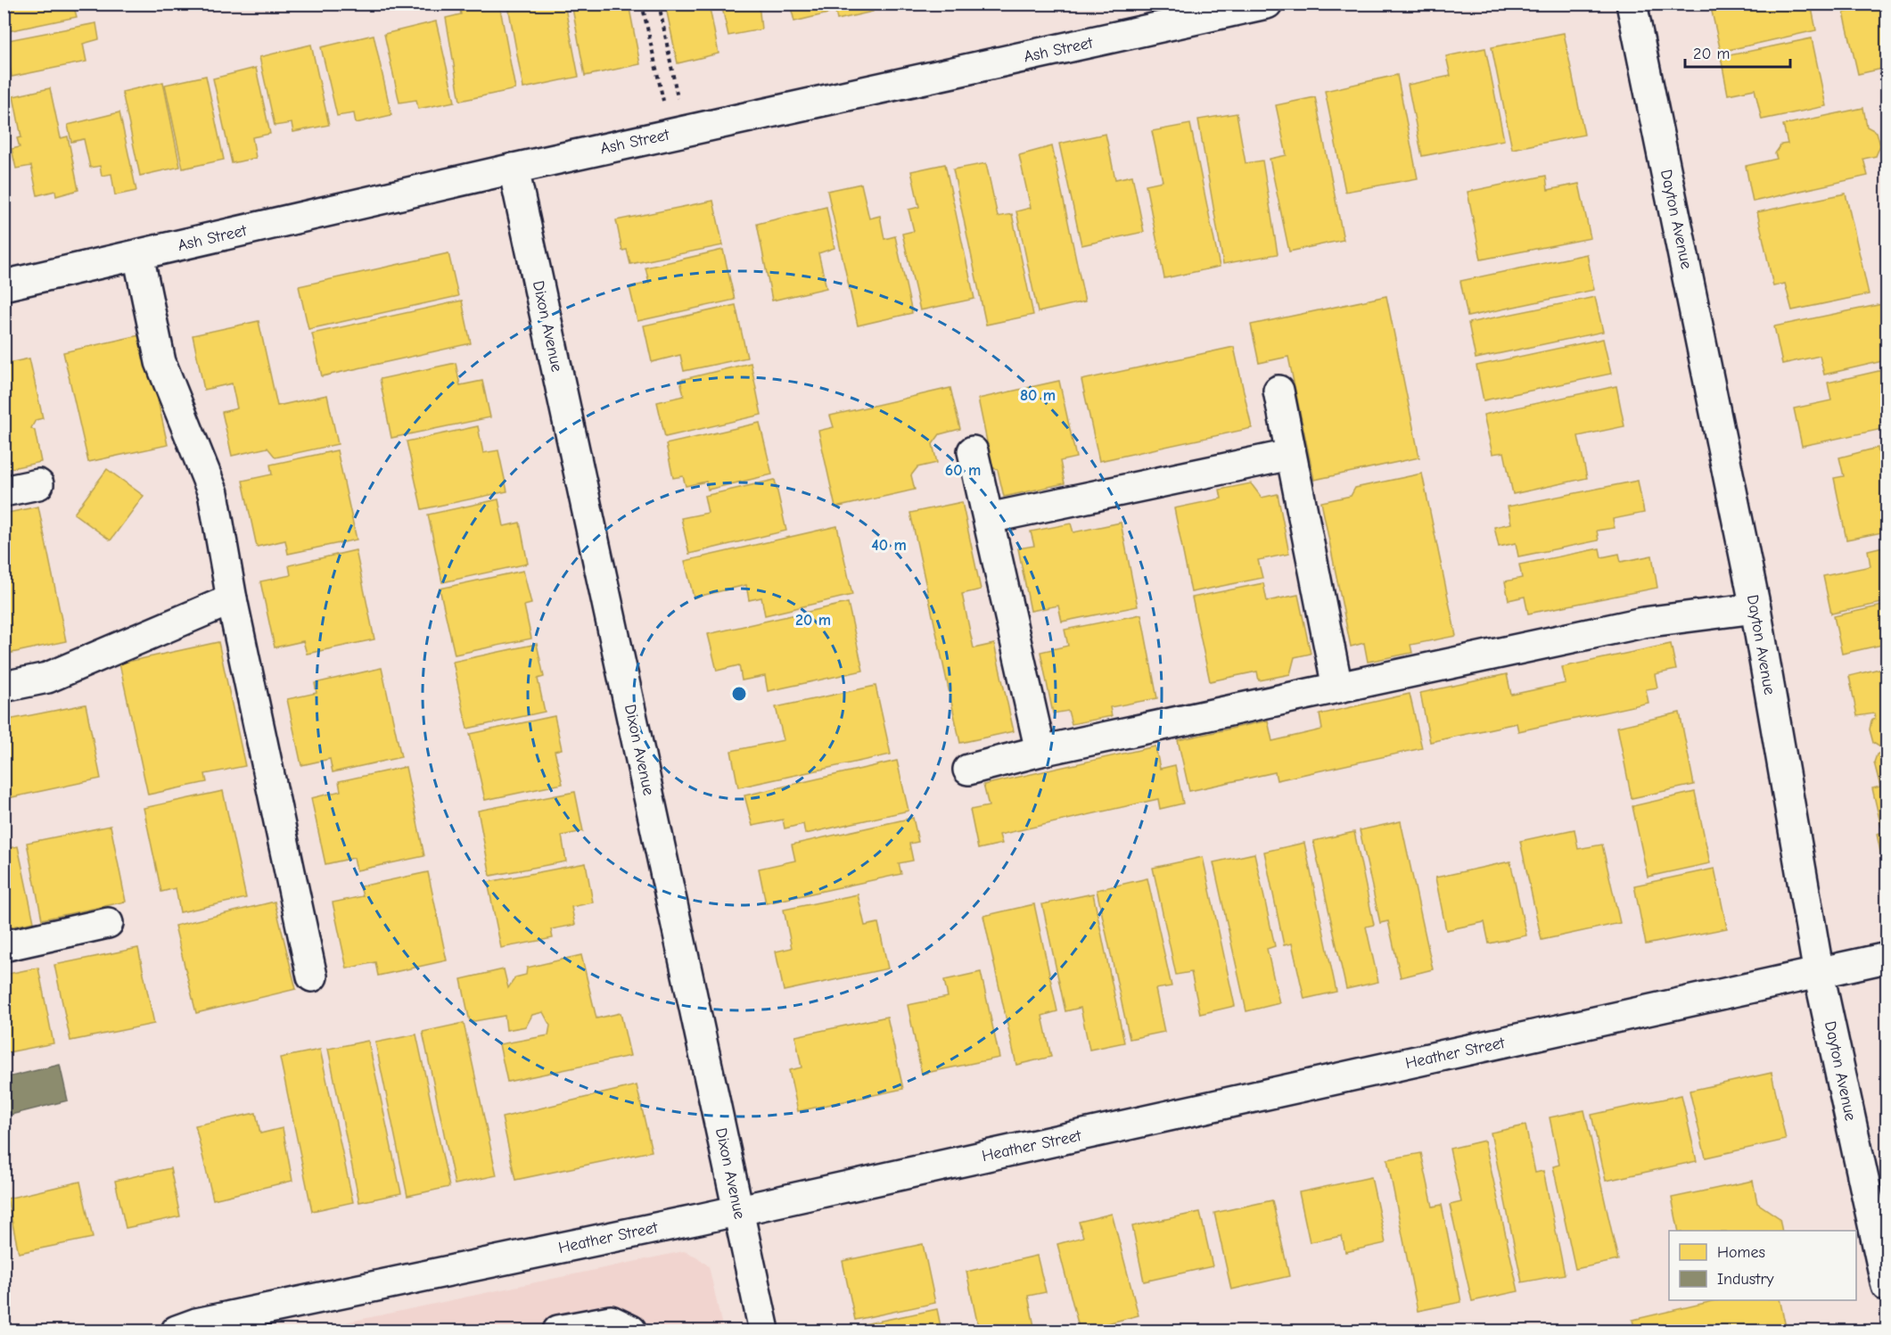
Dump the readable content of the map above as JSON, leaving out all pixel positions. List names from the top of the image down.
{
  "streets": {
    "street": [
      "Ash Street",
      "Dayton Avenue",
      "Dixon Avenue",
      "Heather Street"
    ]
  },
  "crossings": [
    ["Ash Street", "Dixon Avenue"],
    ["Dayton Avenue", "Heather Street"],
    ["Dixon Avenue", "Heather Street"]
  ],
  "legend": ["Homes", "Industry"],
  "scale_bar": "20 m",
  "rings": [
    "80 m",
    "60 m",
    "40 m",
    "20 m"
  ]
}
